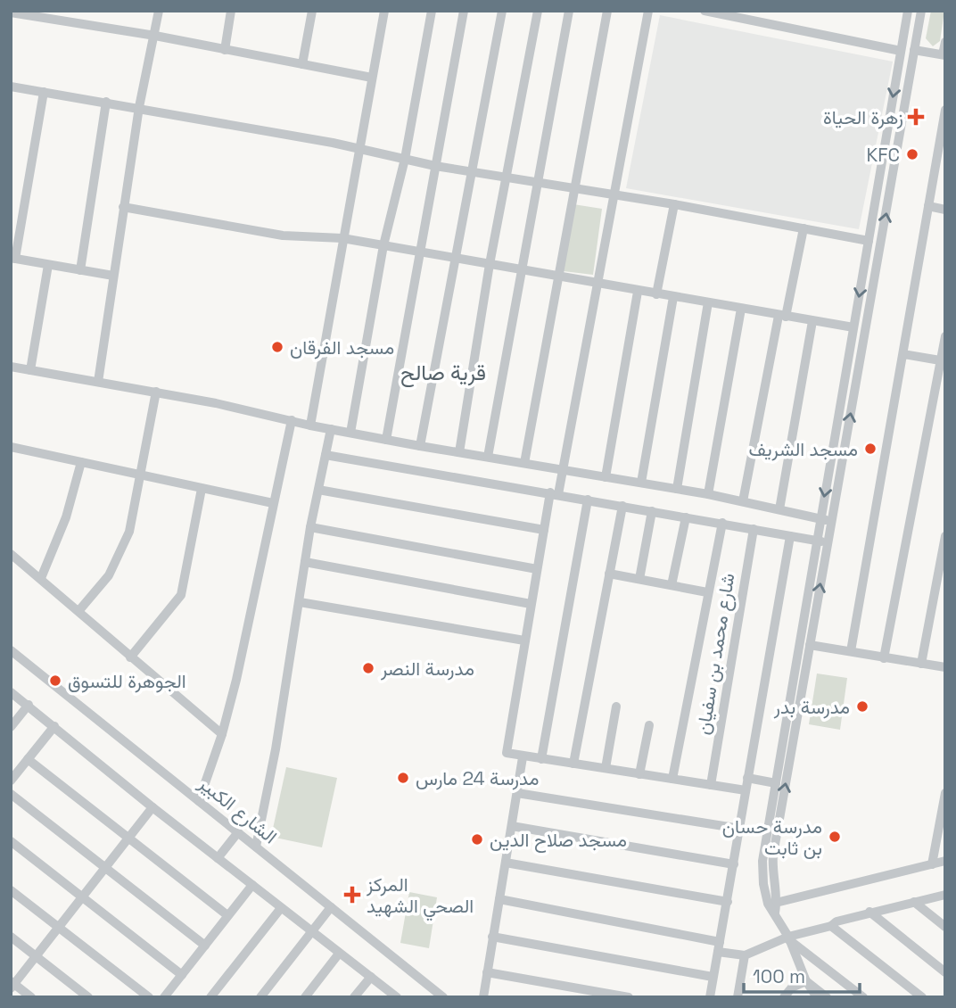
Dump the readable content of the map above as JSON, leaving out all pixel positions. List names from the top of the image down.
{
  "streets": {
    "street": ["شارع محمد بن سفيان", "الشارع الكبير"]
  },
  "districts": ["قرية صالح"],
  "places": {
    "health": ["زهرة الحياة", "المركز الصحي الشهيد"],
    "other": [
      "KFC",
      "مسجد الفرقان",
      "مسجد الشريف",
      "مدرسة النصر",
      "الجوهرة للتسوق",
      "مدرسة بدر",
      "مدرسة 24 مارس",
      "مدرسة حسان بن ثابت",
      "مسجد صلاح الدين"
    ]
  },
  "scale_bar": "100 m"
}
